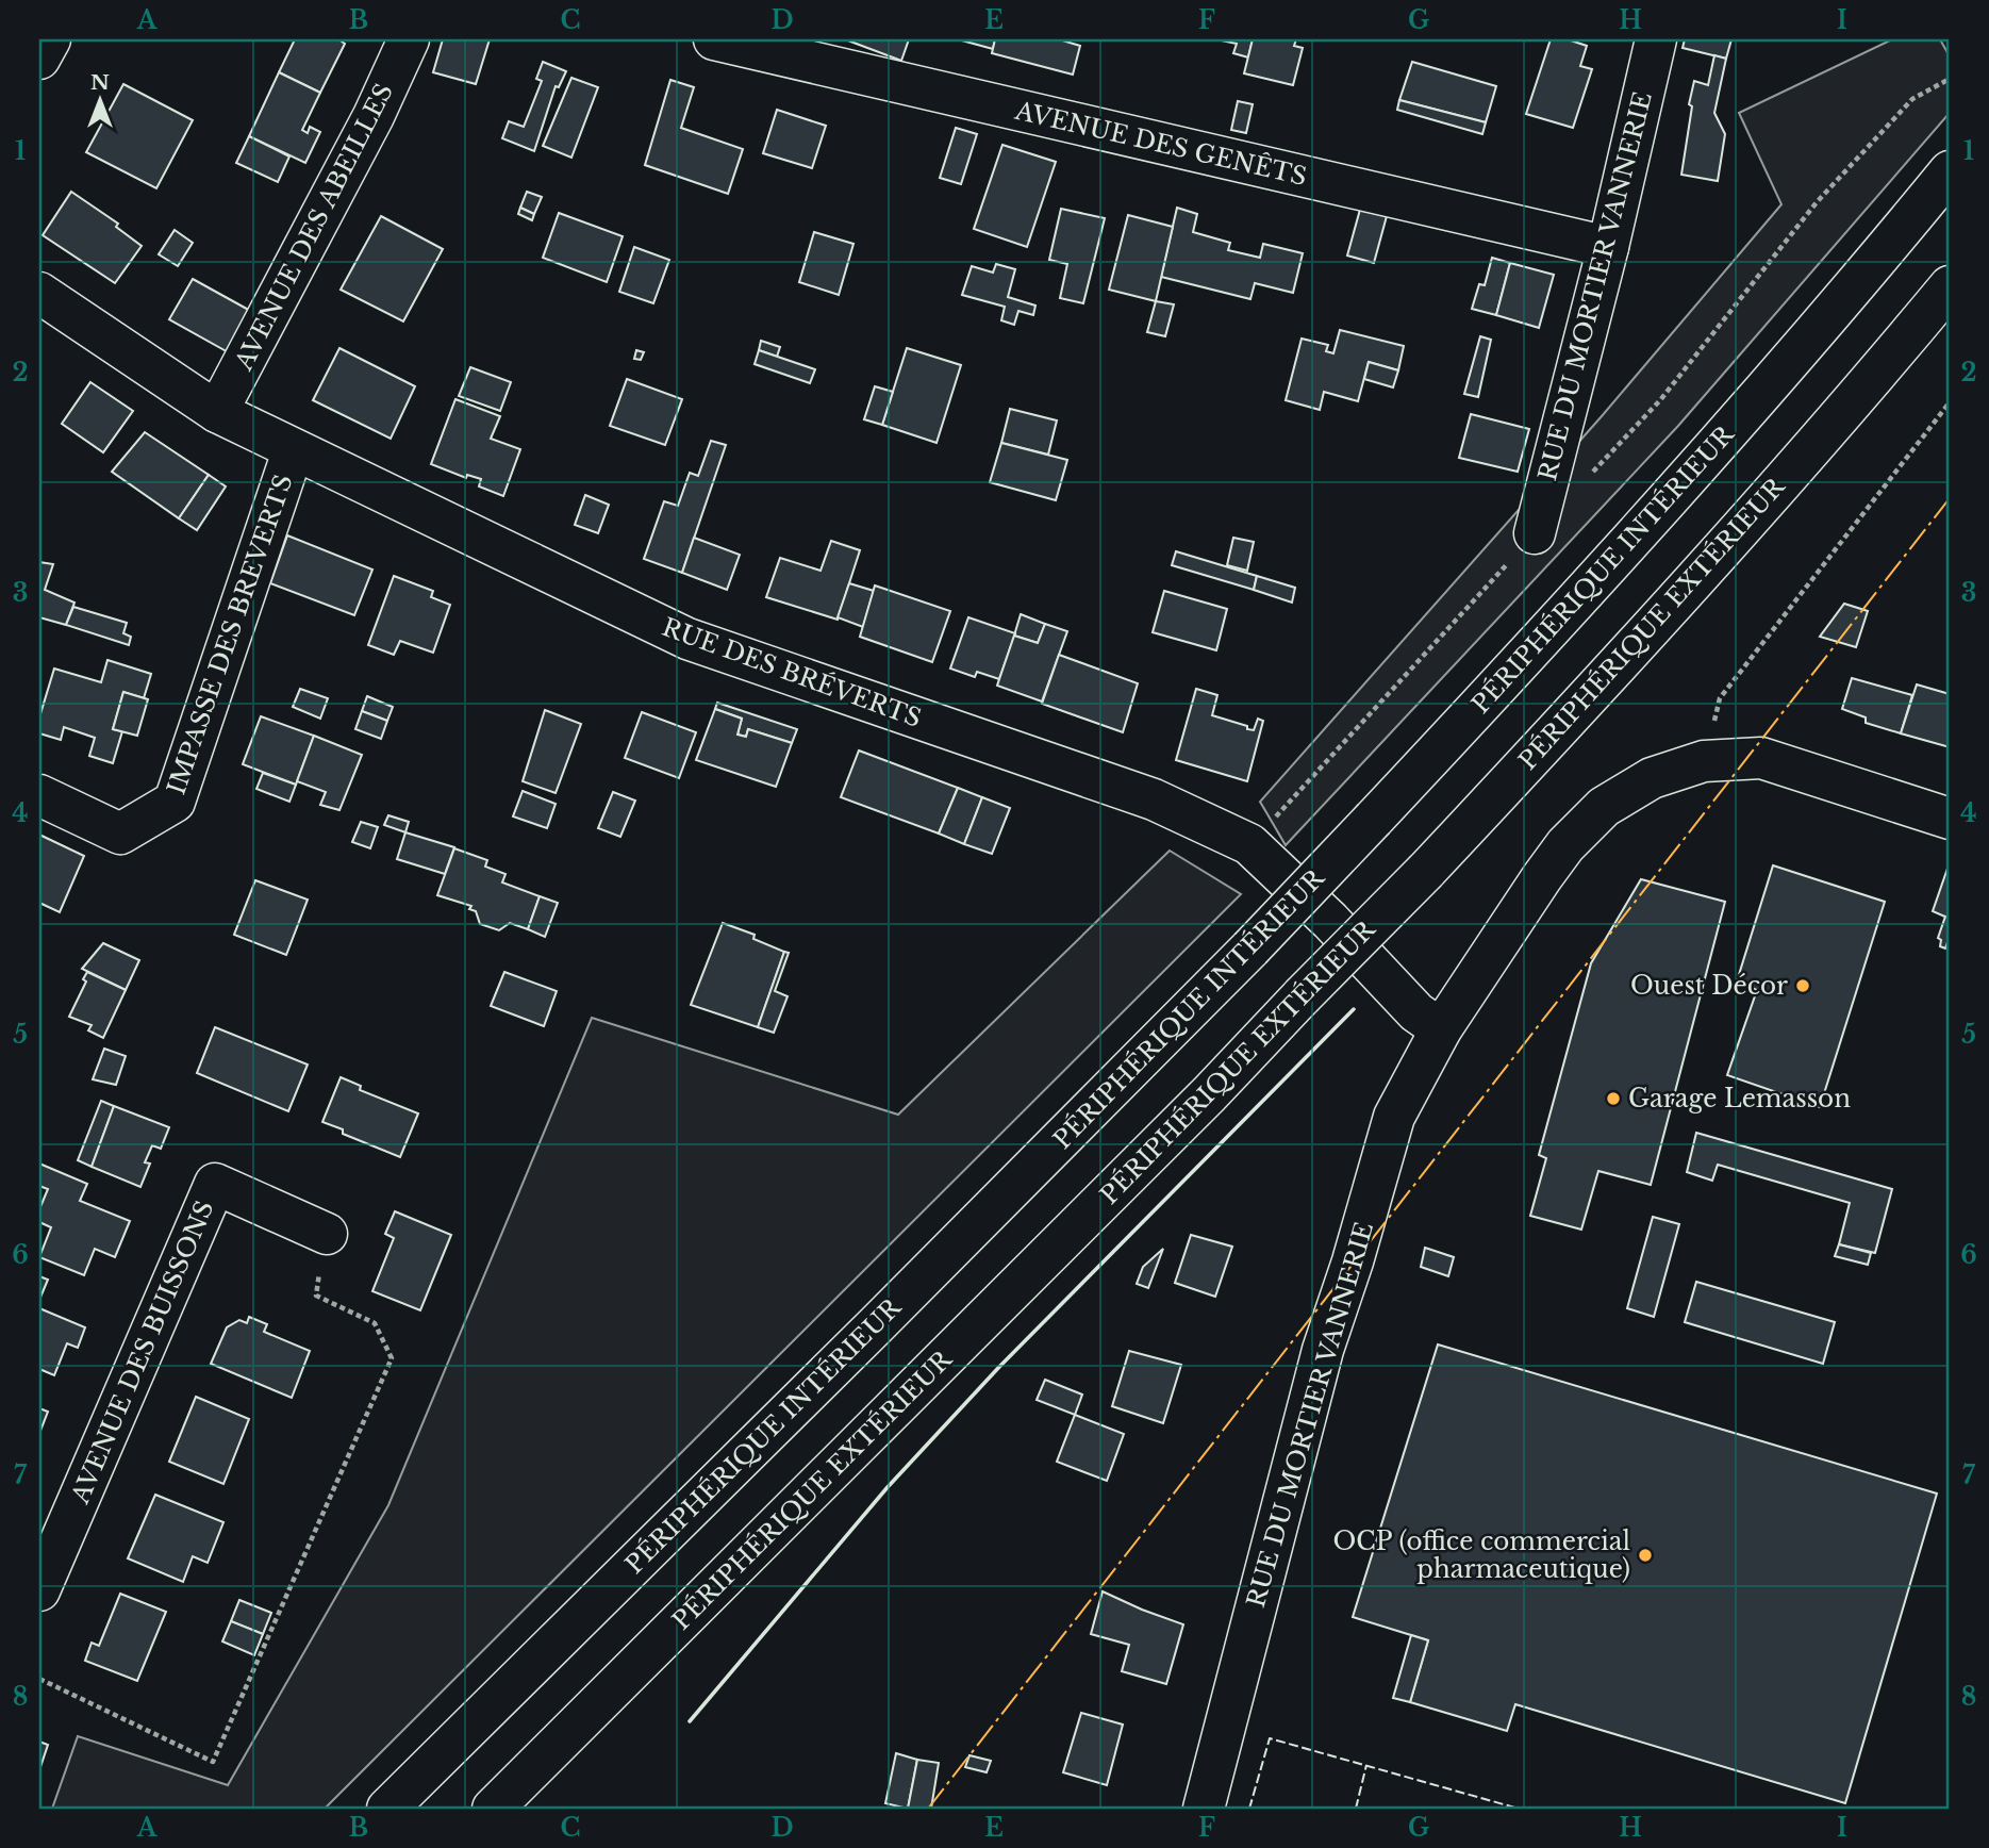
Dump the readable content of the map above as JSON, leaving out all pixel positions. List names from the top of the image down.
{
  "streets": {
    "main road": [
      "AVENUE DES GENÊTS",
      "AVENUE DES ABEILLES",
      "RUE DU MORTIER VANNERIE",
      "PÉRIPHÉRIQUE INTÉRIEUR",
      "PÉRIPHÉRIQUE EXTÉRIEUR",
      "IMPASSE DES BREVERTS",
      "RUE DES BRÉVERTS",
      "AVENUE DES BUISSONS"
    ]
  },
  "crossings": [
    ["AVENUE DES GENÊTS", "RUE DU MORTIER VANNERIE"],
    ["AVENUE DES ABEILLES", "RUE DES BRÉVERTS"],
    ["RUE DU MORTIER VANNERIE", "RUE DES BRÉVERTS"],
    ["IMPASSE DES BREVERTS", "RUE DES BRÉVERTS"]
  ],
  "places": ["Ouest Décor", "Garage Lemasson", "OCP (office commercial pharmaceutique)"],
  "north": "top",
  "grid": {
    "columns": [
      "A",
      "B",
      "C",
      "D",
      "E",
      "F",
      "G",
      "H",
      "I"
    ],
    "rows": [
      "1",
      "2",
      "3",
      "4",
      "5",
      "6",
      "7",
      "8"
    ]
  }
}
